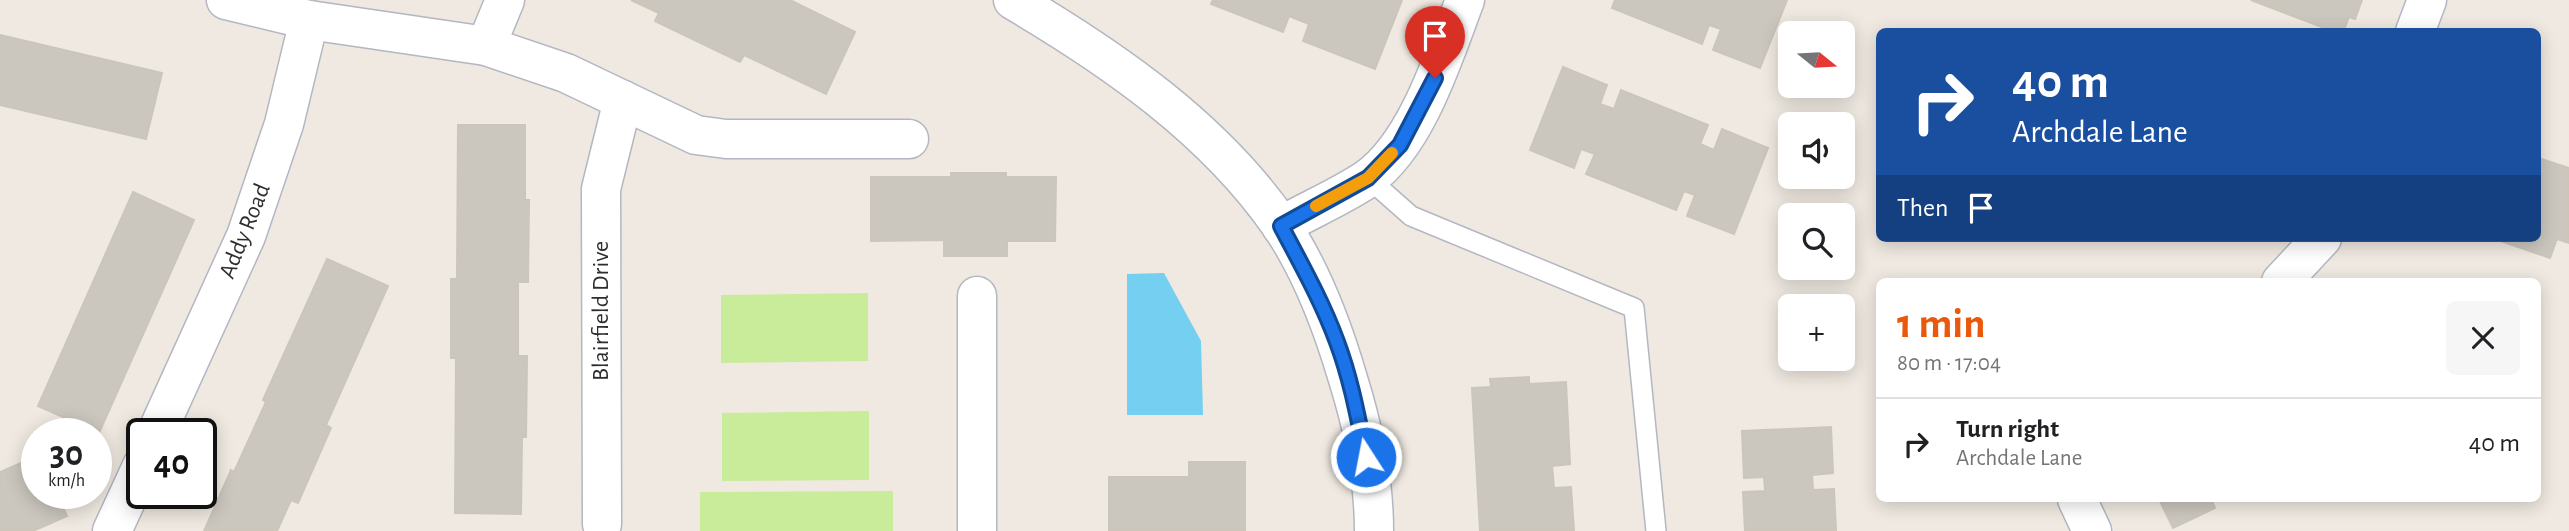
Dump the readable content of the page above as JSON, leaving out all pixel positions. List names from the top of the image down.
{
  "streets": {
    "street": ["Addy Road", "Blairfield Drive"]
  },
  "north": "right",
  "page": {
    "map_buttons": "+",
    "turn": ["40 m", "Archdale Lane"],
    "then": "Then",
    "heading": ["1 min", "80 m · 17:04"],
    "list": [
      {
        "name": "Turn right",
        "note": "Archdale Lane",
        "value": "40 m"
      }
    ],
    "speed": "30 km/h",
    "limit": "40"
  }
}
